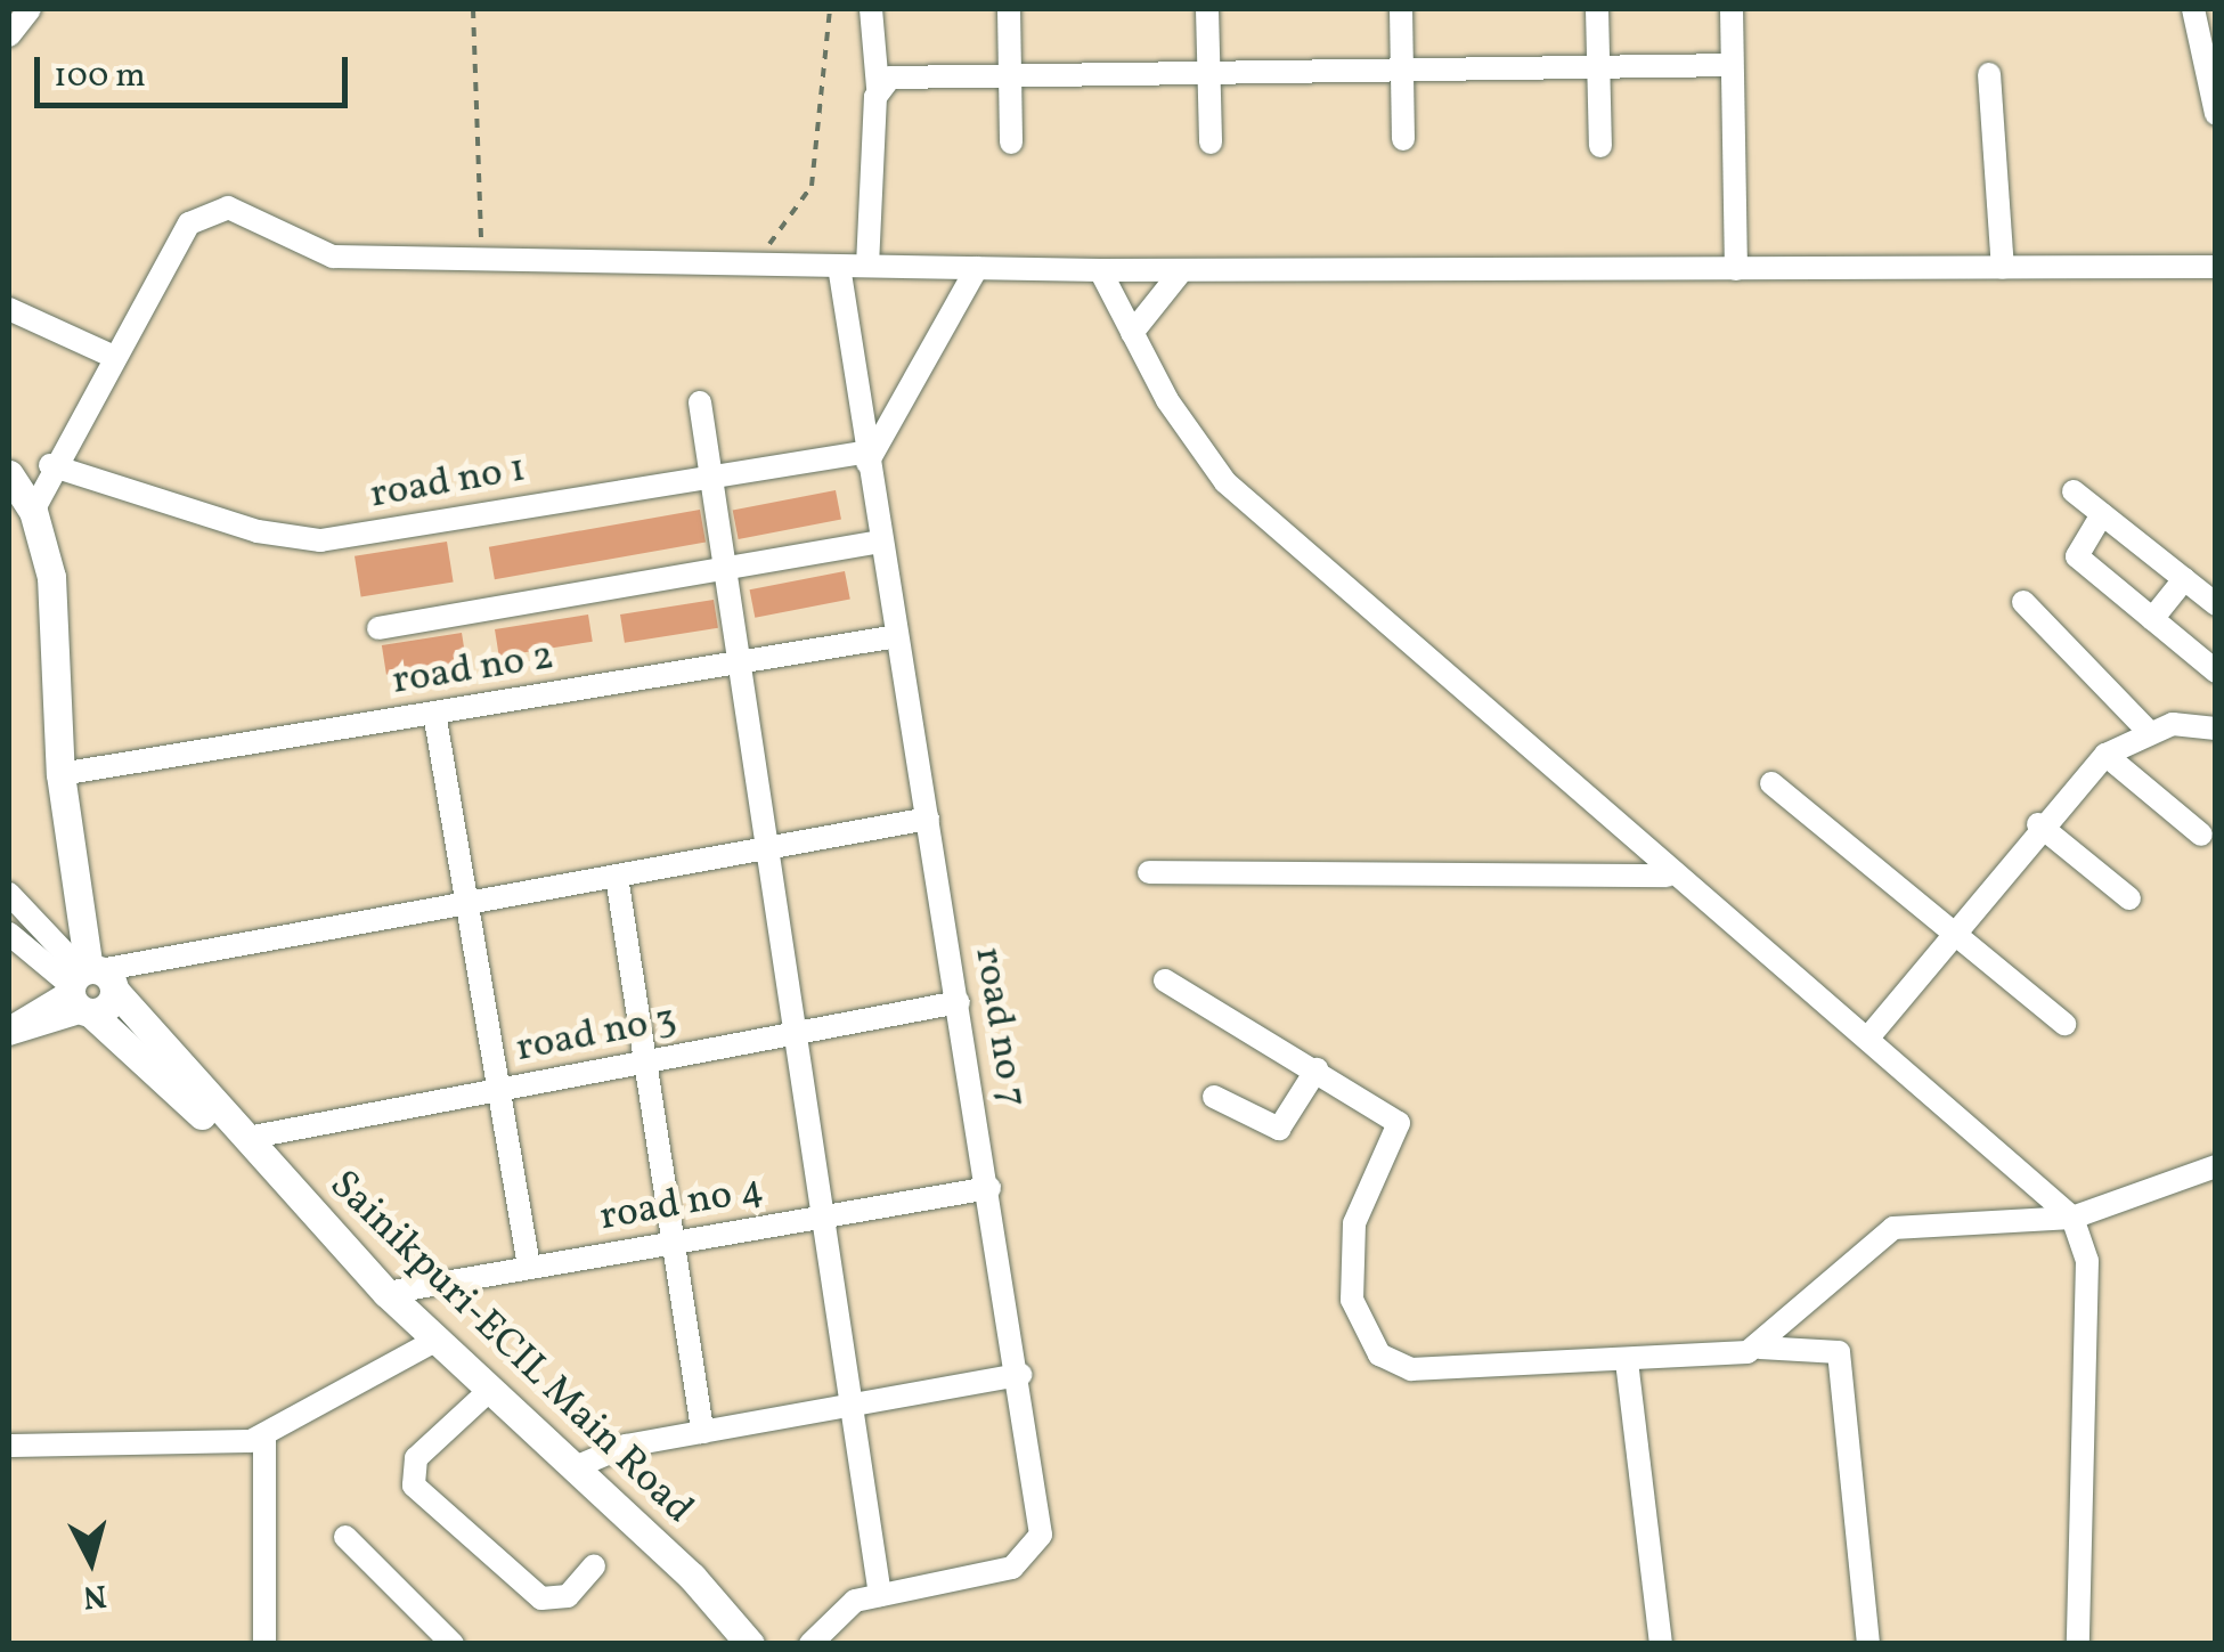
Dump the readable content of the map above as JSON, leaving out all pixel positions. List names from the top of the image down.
{
  "streets": {
    "main road": ["Sainikpuri-ECIL Main Road"],
    "street": [
      "road no 1",
      "road no 2",
      "road no 7",
      "road no 3",
      "road no 4"
    ]
  },
  "crossings": [
    ["road no 1", "road no 7"],
    ["road no 2", "road no 7"],
    ["road no 7", "road no 3"],
    ["road no 7", "road no 4"],
    ["road no 3", "Sainikpuri-ECIL Main Road"],
    ["road no 4", "Sainikpuri-ECIL Main Road"]
  ],
  "scale_bar": "100 m",
  "north": "bottom"
}
